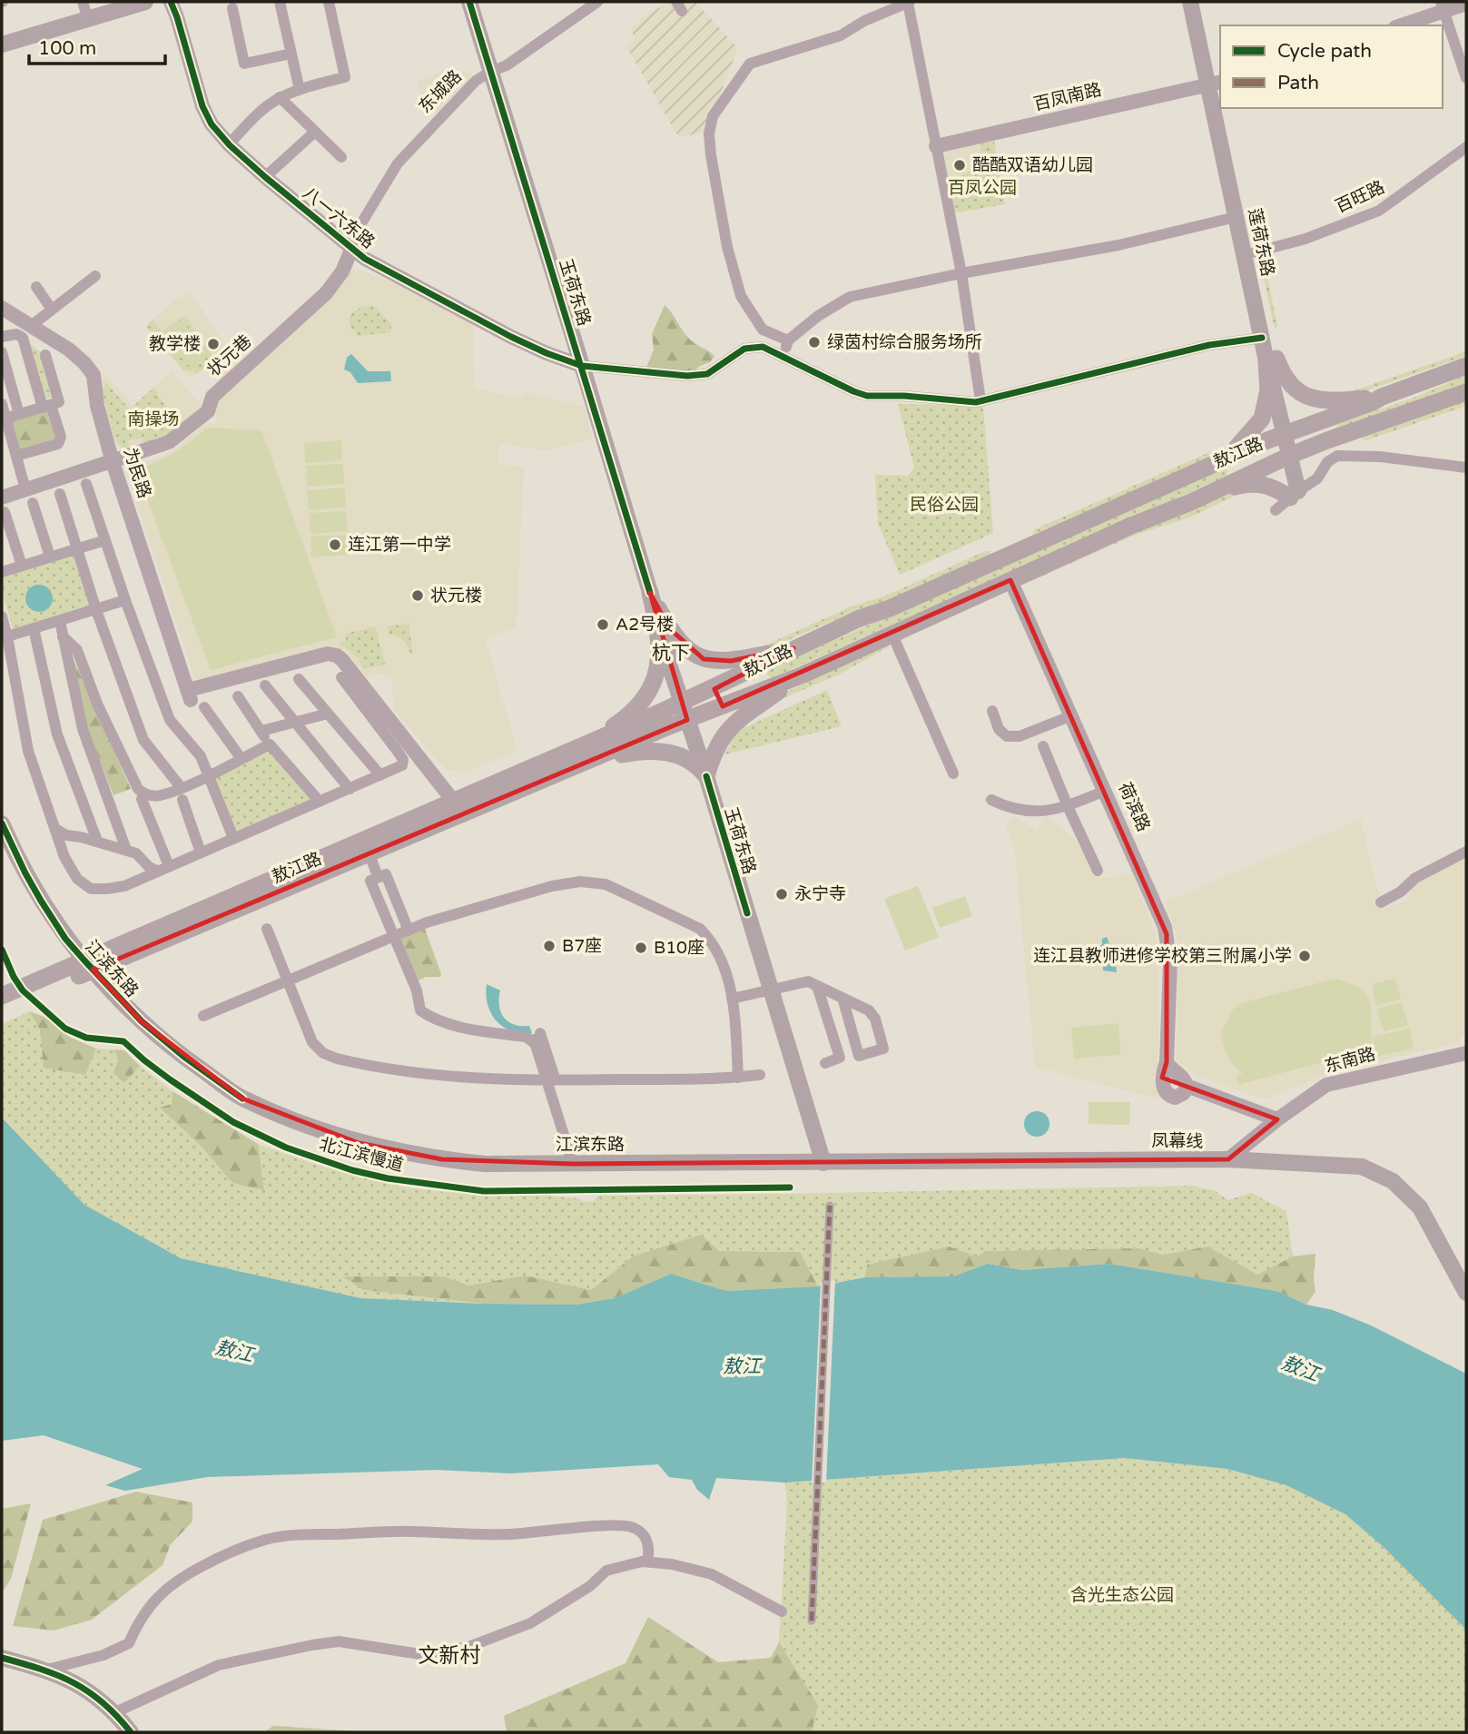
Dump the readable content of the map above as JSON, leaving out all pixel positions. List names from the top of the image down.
{
  "streets": {
    "main road": [
      "莲荷东路",
      "玉荷东路",
      "敖江路",
      "江滨东路",
      "凤幕线"
    ],
    "street": [
      "东城路",
      "百凤南路",
      "百旺路",
      "八一六东路",
      "状元巷",
      "为民路",
      "荷滨路",
      "东南路"
    ],
    "cycle path": ["北江滨慢道"]
  },
  "crossings": [
    ["东城路", "八一六东路"],
    ["东城路", "玉荷东路"],
    ["东城路", "状元巷"],
    ["百凤南路", "莲荷东路"],
    ["百旺路", "莲荷东路"],
    ["八一六东路", "玉荷东路"],
    ["八一六东路", "状元巷"],
    ["莲荷东路", "敖江路"],
    ["玉荷东路", "敖江路"],
    ["玉荷东路", "江滨东路"],
    ["玉荷东路", "凤幕线"],
    ["状元巷", "为民路"],
    ["敖江路", "为民路"],
    ["敖江路", "荷滨路"],
    ["敖江路", "江滨东路"],
    ["江滨东路", "凤幕线"],
    ["东南路", "凤幕线"]
  ],
  "districts": ["杭下", "文新村"],
  "water": ["敖江"],
  "parks": [
    "百凤公园",
    "南操场",
    "民俗公园",
    "含光生态公园"
  ],
  "places": [
    "酷酷双语幼儿园",
    "绿茵村综合服务场所",
    "教学楼",
    "连江第一中学",
    "状元楼",
    "A2号楼",
    "永宁寺",
    "B7座",
    "B10座",
    "连江县教师进修学校第三附属小学"
  ],
  "legend": ["Cycle path", "Path"],
  "scale_bar": "100 m"
}
